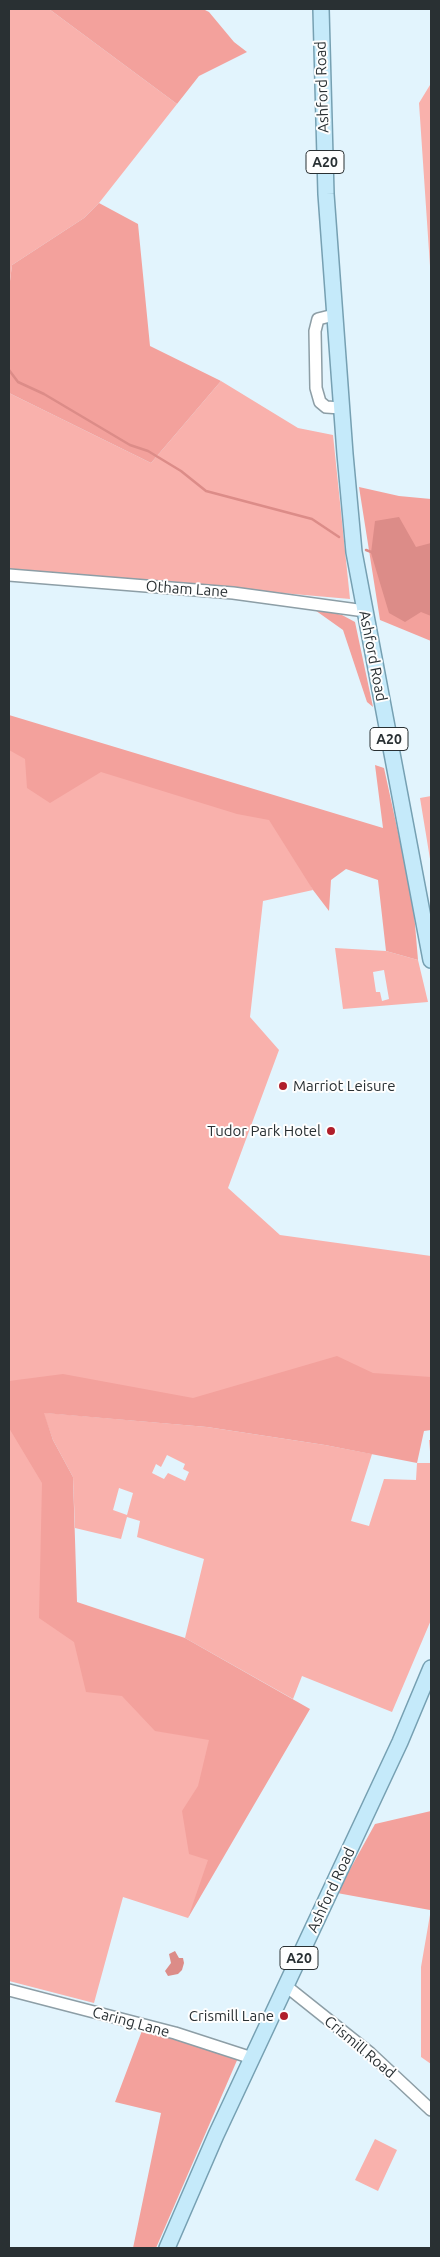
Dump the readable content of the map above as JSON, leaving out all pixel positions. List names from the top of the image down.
{
  "streets": {
    "main road": ["Ashford Road", "A20"],
    "street": ["Otham Lane", "Caring Lane", "Crismill Road"]
  },
  "crossings": [
    ["Ashford Road", "Otham Lane"],
    ["Ashford Road", "Caring Lane"],
    ["Ashford Road", "Crismill Road"]
  ],
  "places": ["Marriot Leisure", "Tudor Park Hotel", "Crismill Lane"]
}
